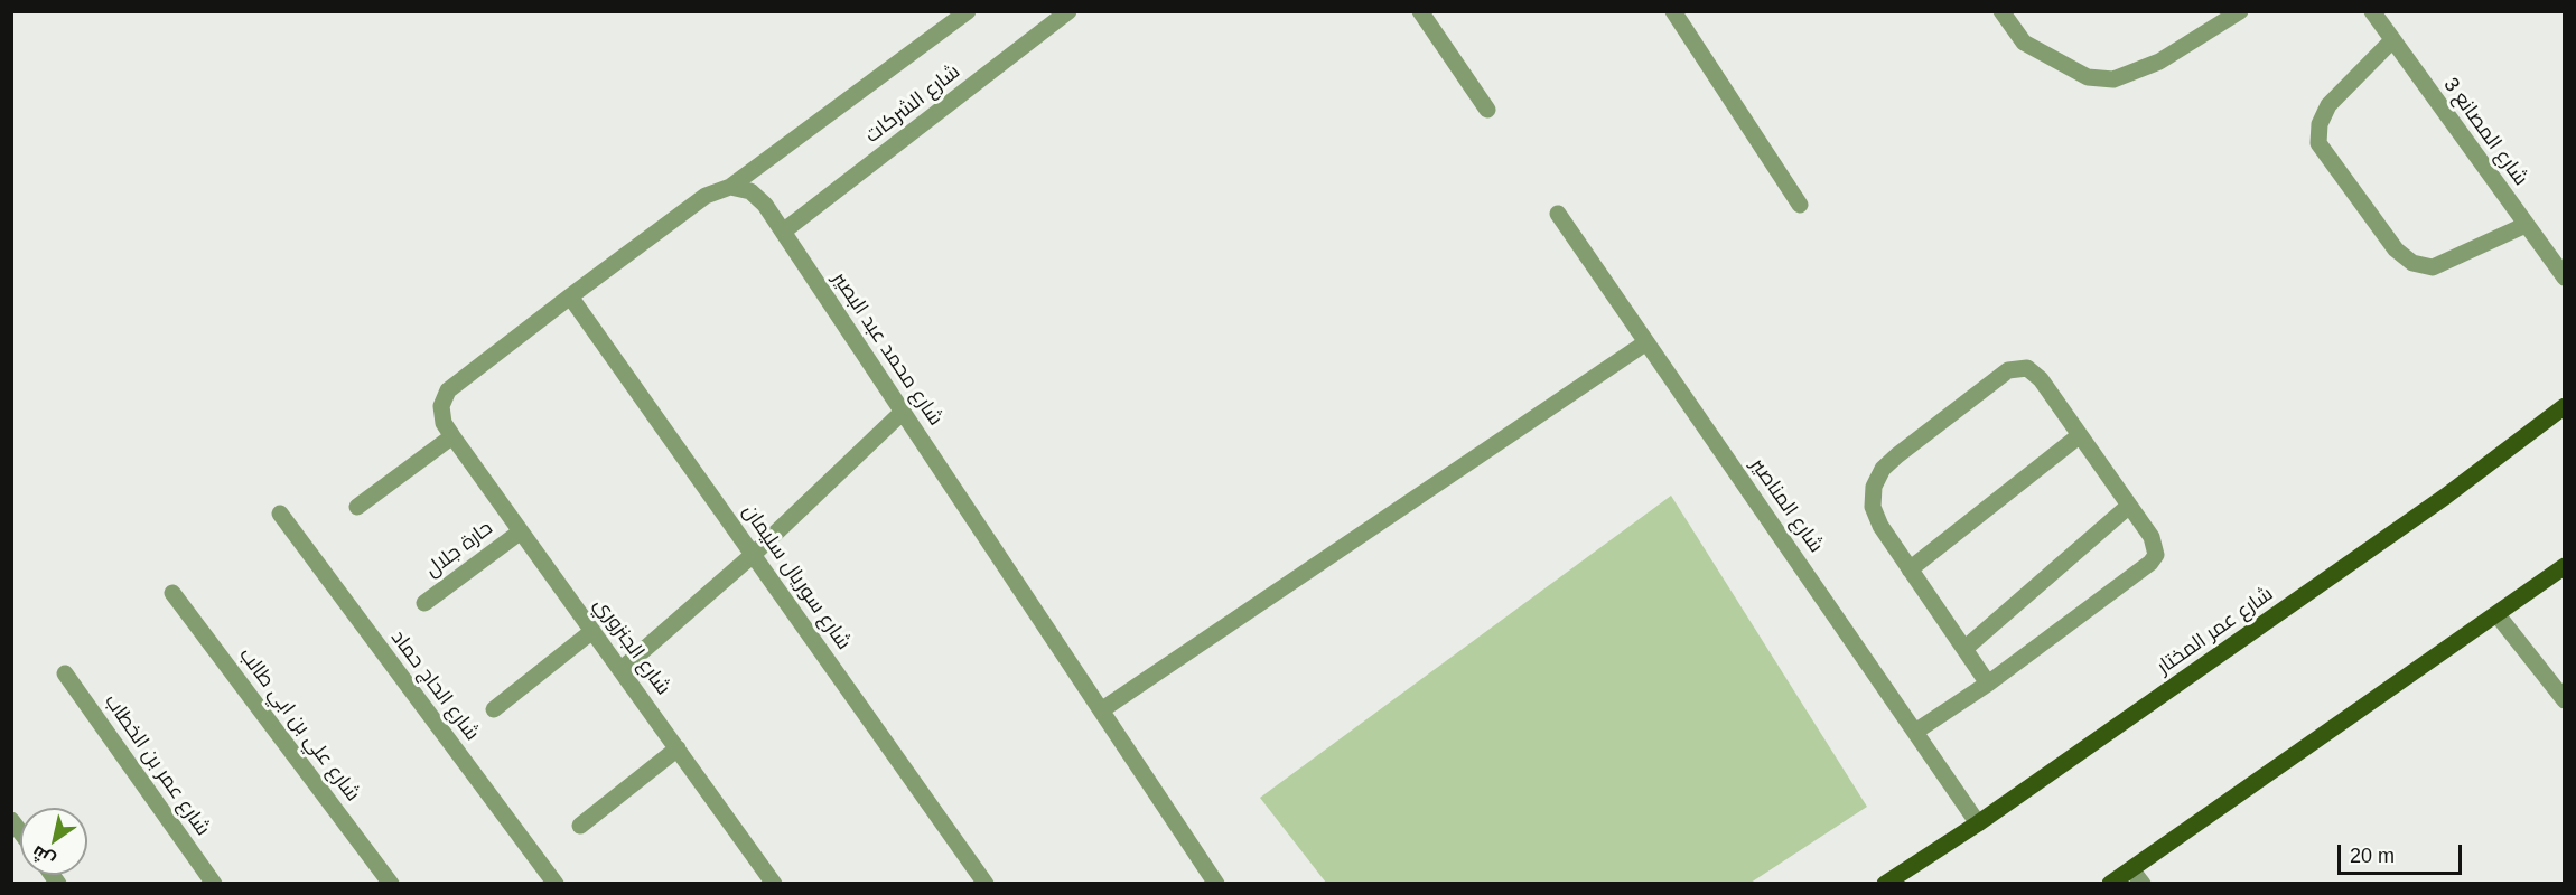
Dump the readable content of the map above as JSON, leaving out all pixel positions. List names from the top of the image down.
{
  "streets": {
    "main road": ["شارع عمر المختار"],
    "street": [
      "شارع الشركات",
      "شارع المصانع 3",
      "شارع محمد عبد البصير",
      "شارع المناصير",
      "حارة جلال",
      "شارع سوريال سليمان",
      "شارع الجنزوري",
      "شارع الحاج حماد",
      "شارع علي بن ابي طالب",
      "شارع عمر بن الخطاب"
    ]
  },
  "crossings": [
    ["شارع الشركات", "شارع محمد عبد البصير"],
    ["شارع المناصير", "شارع عمر المختار"],
    ["حارة جلال", "شارع الجنزوري"]
  ],
  "scale_bar": "20 m",
  "north": "bottom left"
}
